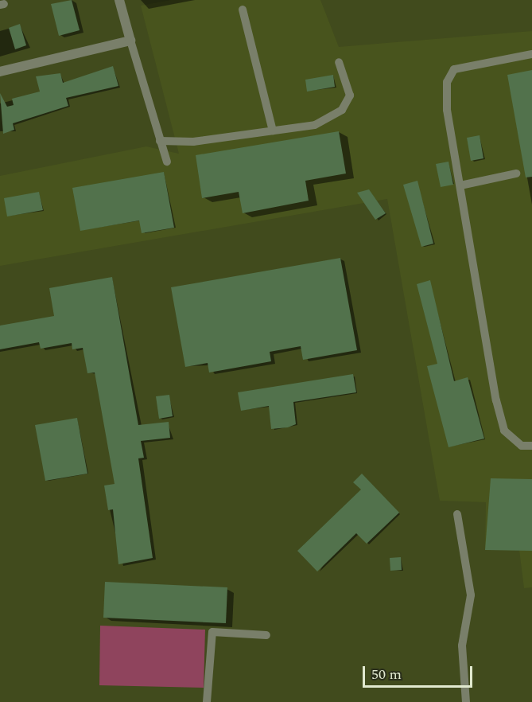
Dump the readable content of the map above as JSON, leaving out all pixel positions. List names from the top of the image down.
{
  "scale_bar": "50 m"
}
